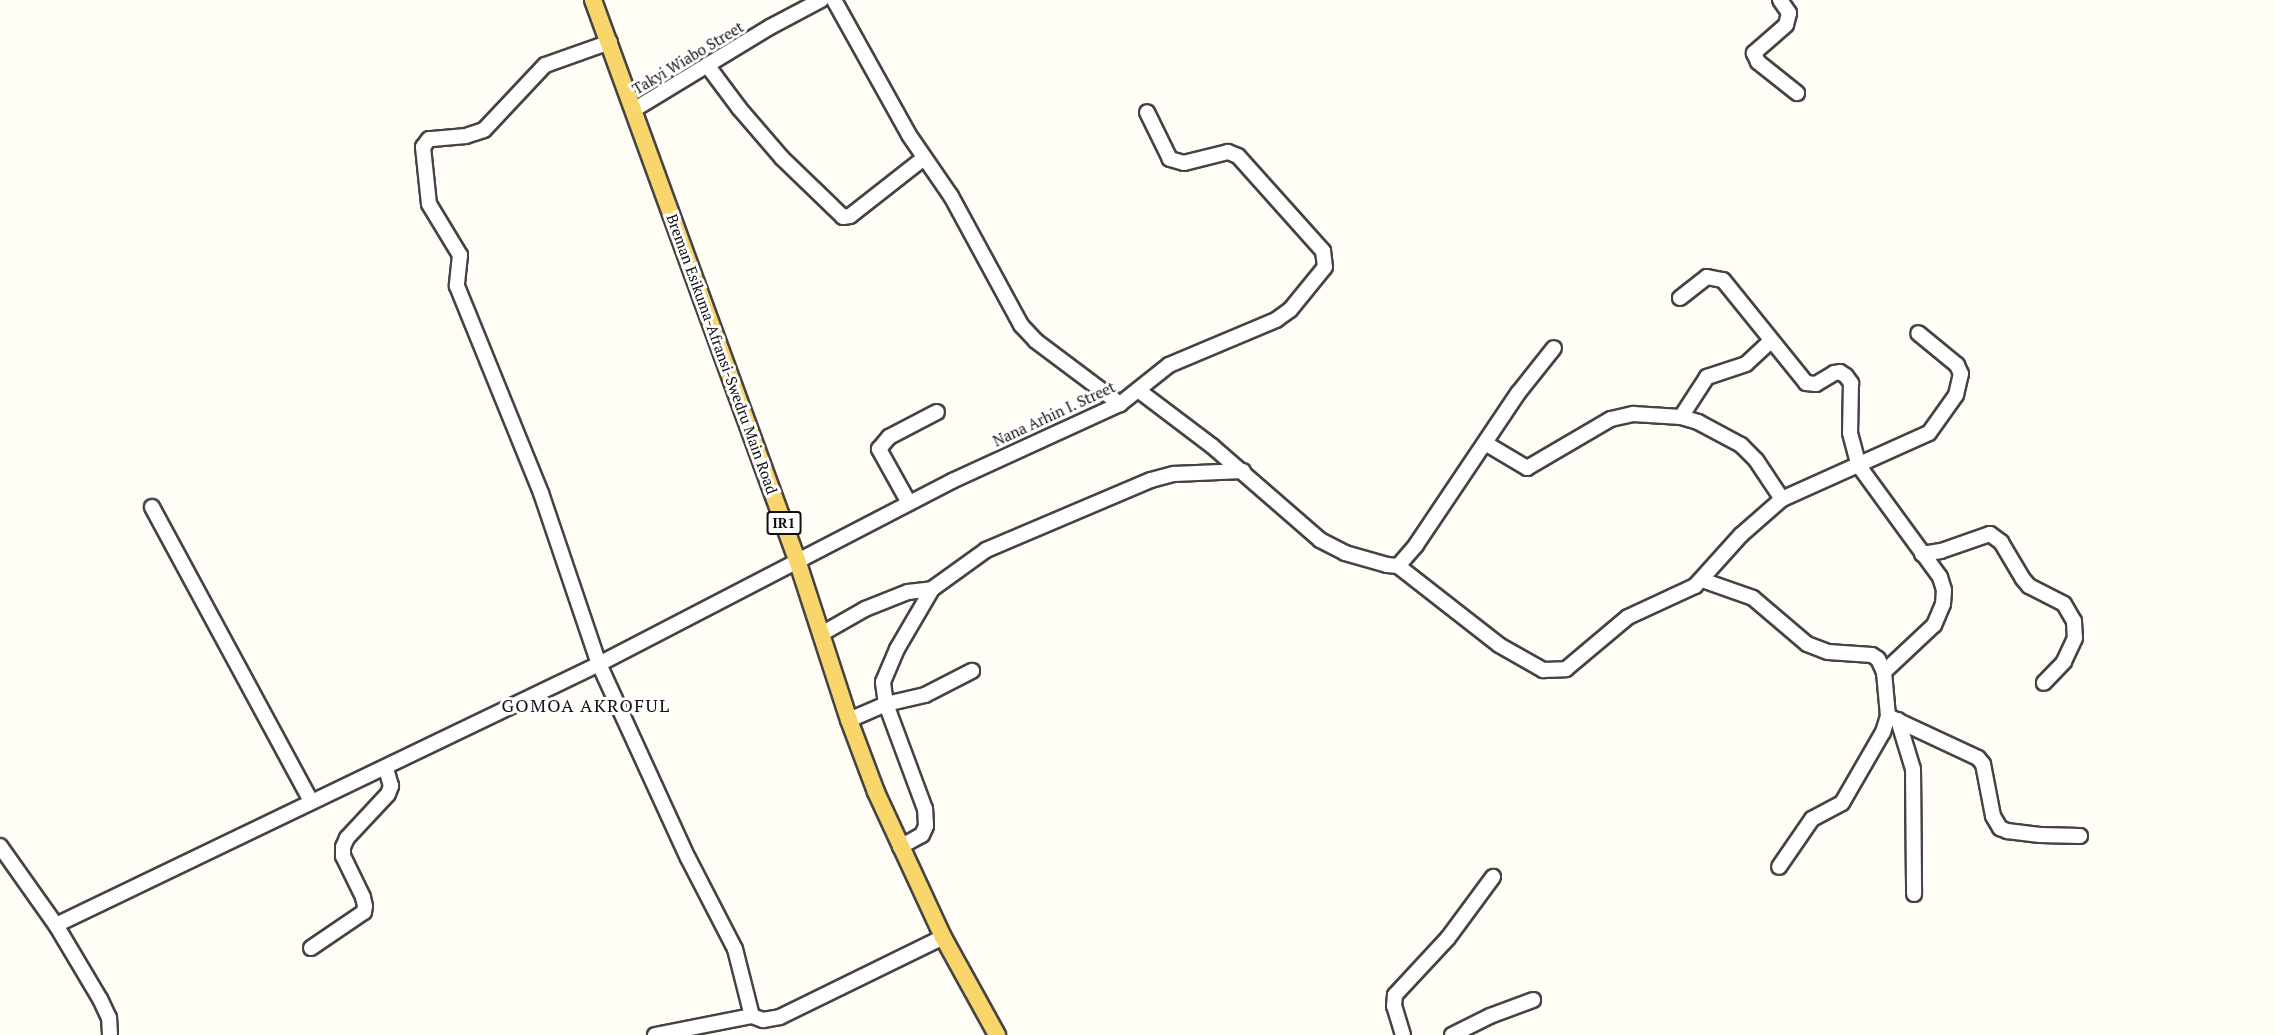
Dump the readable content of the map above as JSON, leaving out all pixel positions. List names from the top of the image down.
{
  "streets": {
    "main road": ["Breman Esikuma-Afransi-Swedru Main Road", "IR1"],
    "street": ["Takyi Wiabo Street", "Nana Arhin I. Street"]
  },
  "crossings": [
    ["Takyi Wiabo Street", "Breman Esikuma-Afransi-Swedru Main Road"],
    ["Breman Esikuma-Afransi-Swedru Main Road", "Nana Arhin I. Street"]
  ],
  "districts": ["GOMOA AKROFUL"]
}
